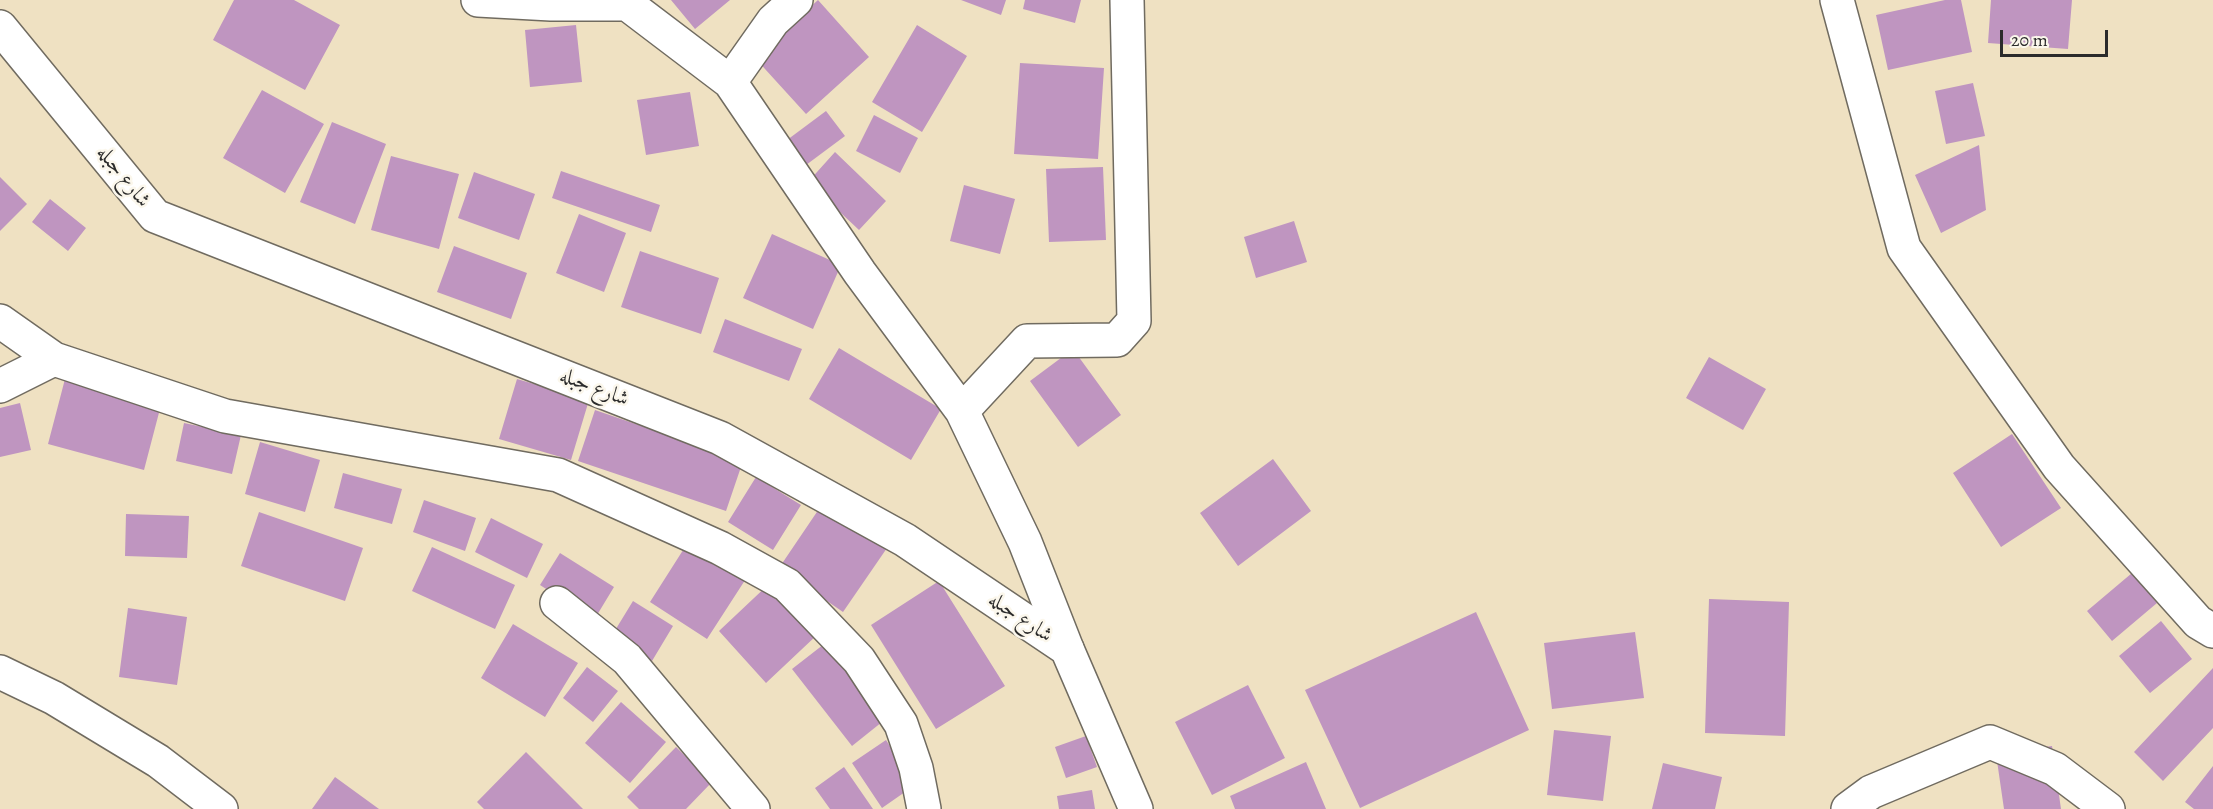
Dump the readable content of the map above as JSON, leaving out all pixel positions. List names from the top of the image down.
{
  "streets": {
    "street": ["شارع جبله"]
  },
  "scale_bar": "20 m"
}
